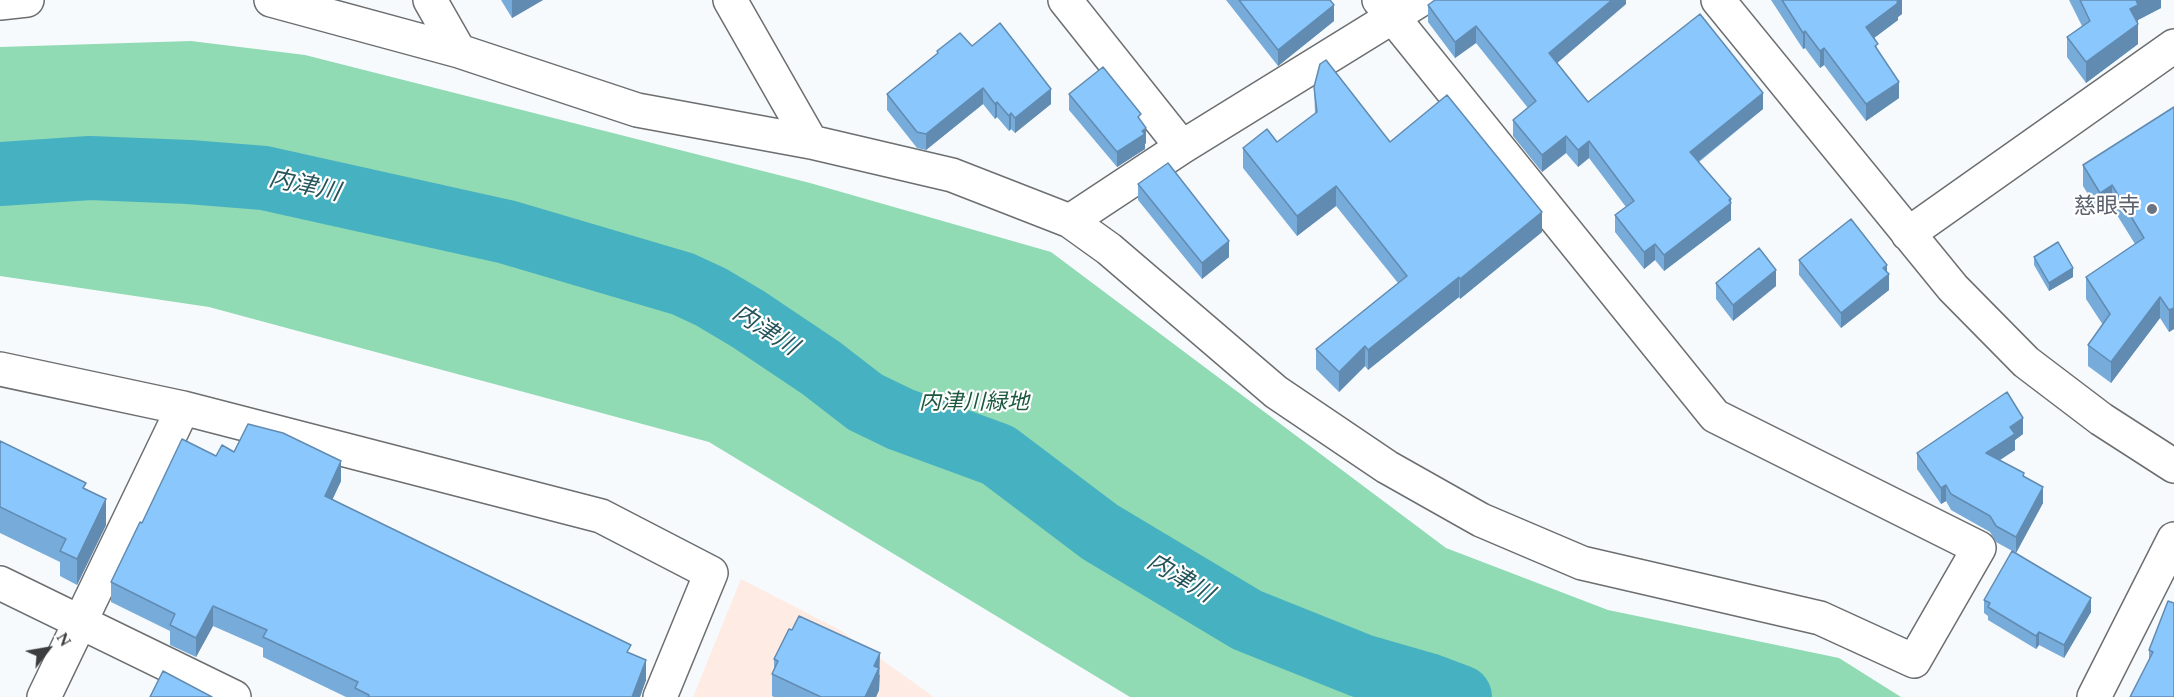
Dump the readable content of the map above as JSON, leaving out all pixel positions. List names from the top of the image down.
{
  "water": ["内津川"],
  "parks": ["内津川緑地"],
  "places": ["慈眼寺"],
  "north": "top right"
}
